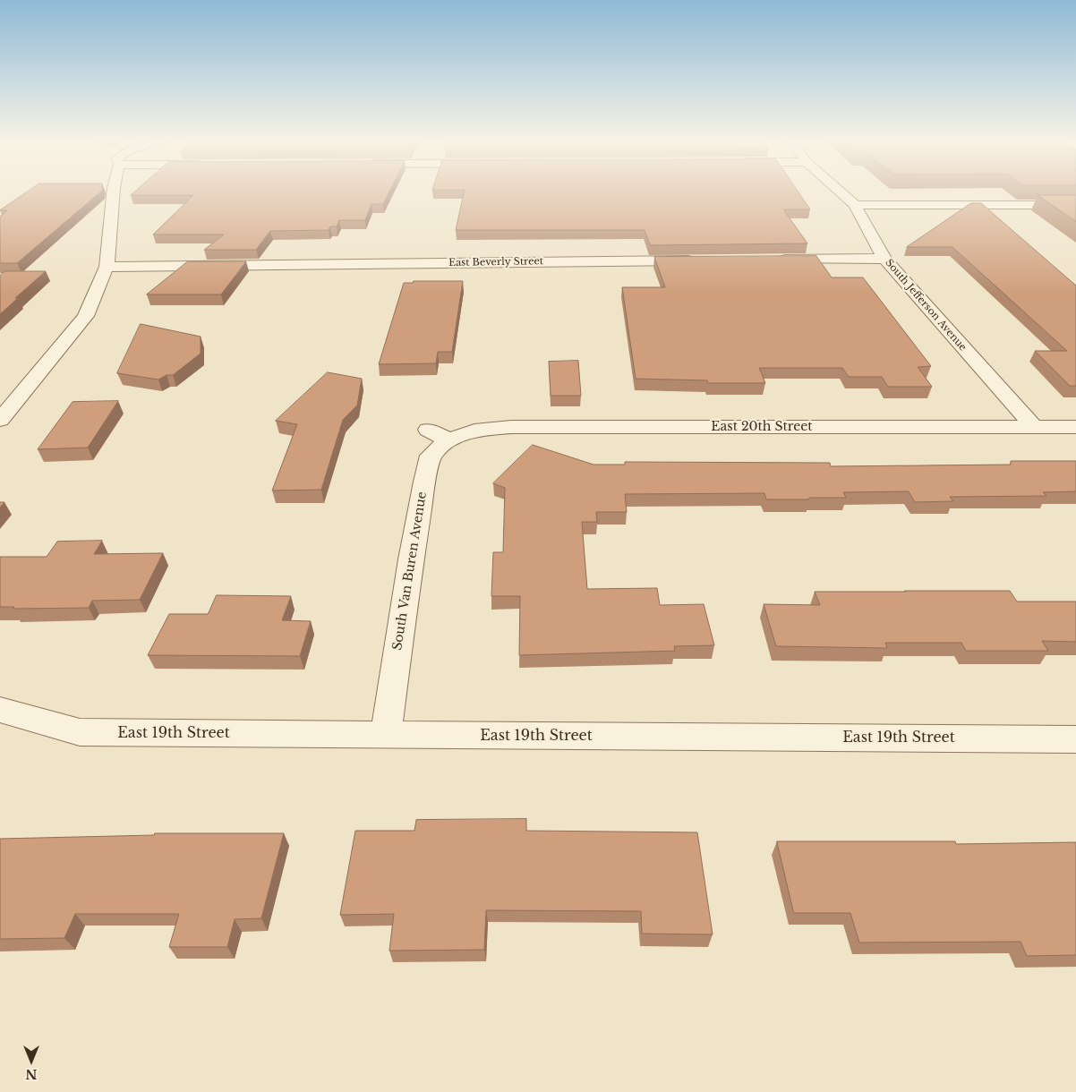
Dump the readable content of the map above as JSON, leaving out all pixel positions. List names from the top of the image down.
{
  "streets": {
    "street": [
      "East Beverly Street",
      "South Jefferson Avenue",
      "East 20th Street",
      "South Van Buren Avenue",
      "East 19th Street"
    ]
  },
  "crossings": [
    ["South Jefferson Avenue", "East 20th Street"],
    ["East 20th Street", "South Van Buren Avenue"],
    ["South Van Buren Avenue", "East 19th Street"]
  ],
  "north": "bottom"
}
